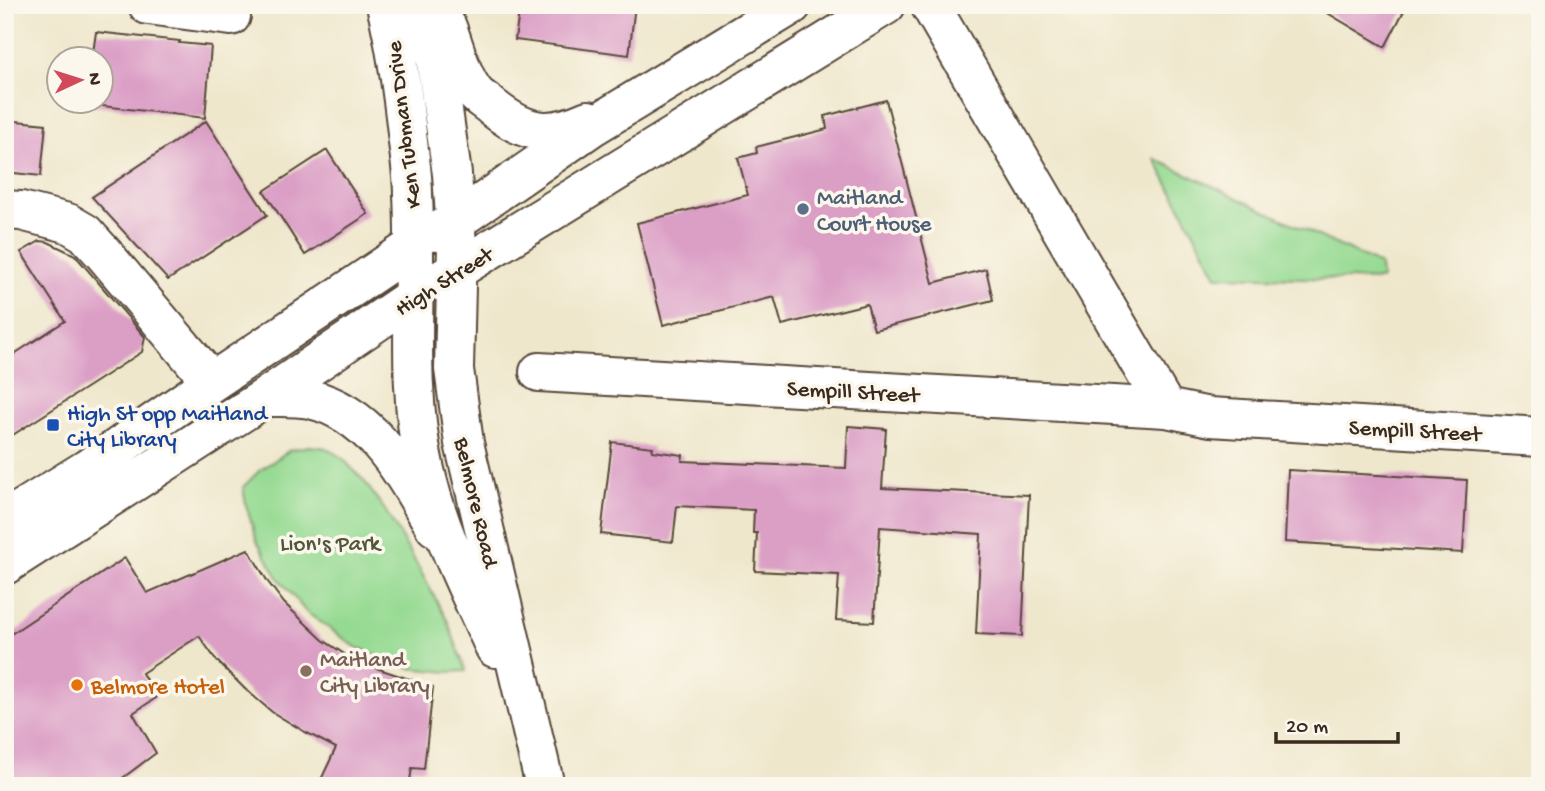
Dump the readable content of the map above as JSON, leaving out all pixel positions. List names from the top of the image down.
{
  "streets": {
    "street": [
      "Ken Tubman Drive",
      "High Street",
      "Sempill Street",
      "Belmore Road"
    ]
  },
  "crossings": [
    ["Ken Tubman Drive", "High Street"],
    ["Ken Tubman Drive", "Belmore Road"],
    ["High Street", "Belmore Road"]
  ],
  "parks": ["Lion's Park"],
  "places": {
    "other": ["Maitland Court House", "Maitland City Library", "Belmore Hotel"],
    "transit": ["High St opp Maitland City Library"]
  },
  "scale_bar": "20 m",
  "north": "right"
}
